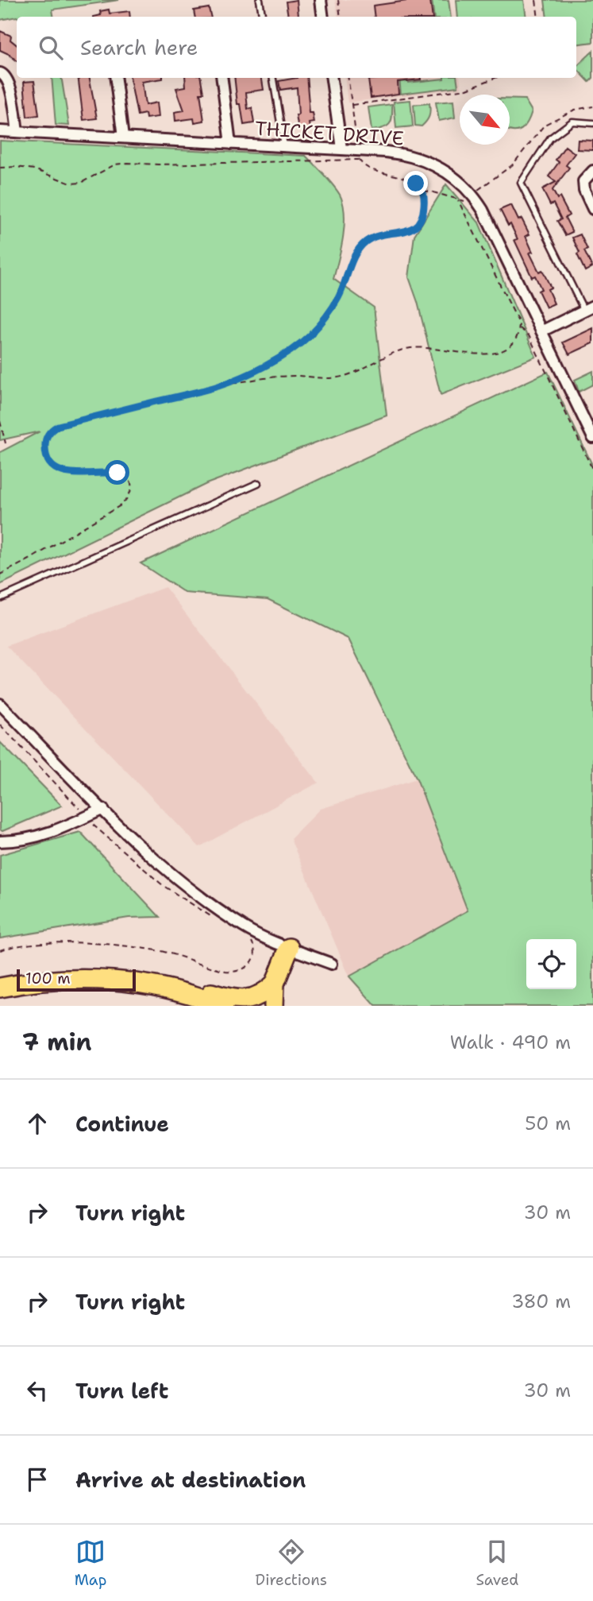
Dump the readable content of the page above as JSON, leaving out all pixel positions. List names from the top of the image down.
{
  "streets": {
    "street": ["THICKET DRIVE"]
  },
  "scale_bar": "100 m",
  "north": "bottom right",
  "page": {
    "search": "Search here",
    "scale": "100 m",
    "heading": ["7 min", "Walk · 490 m"],
    "list": [
      ["Continue", "50 m"],
      ["Turn right", "30 m"],
      ["Turn right", "380 m"],
      ["Turn left", "30 m"],
      "Arrive at destination"
    ],
    "nav": ["Map", "Directions", "Saved"]
  }
}
